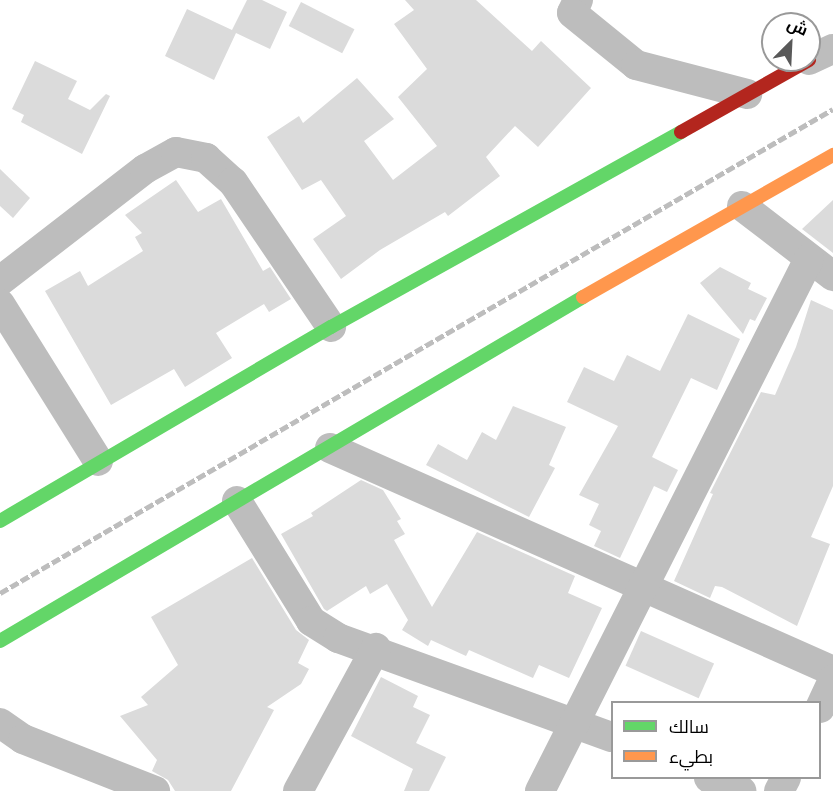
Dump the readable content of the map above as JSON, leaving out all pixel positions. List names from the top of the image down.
{
  "legend": ["سالك", "بطيء"],
  "north": "top right"
}
